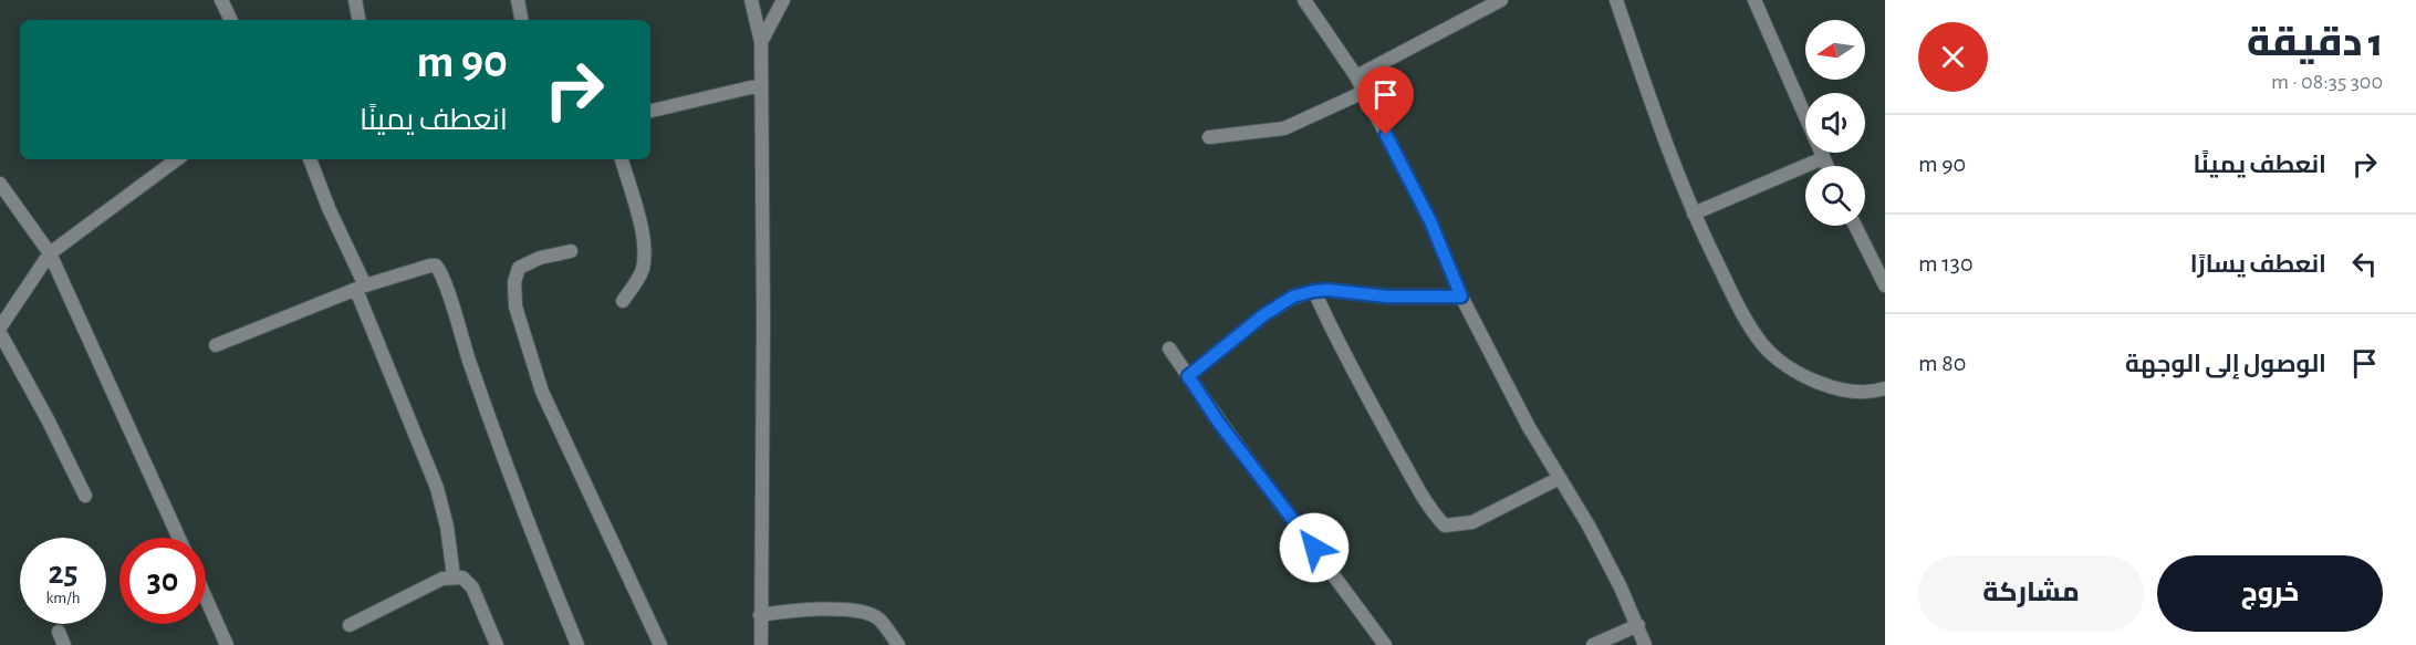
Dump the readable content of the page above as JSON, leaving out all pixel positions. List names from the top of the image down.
{
  "north": "left",
  "page": {
    "heading": ["1 دقيقة", "300 m · 08:35"],
    "turn": ["90 m", "انعطف يمينًا"],
    "list": [
      {
        "name": "انعطف يمينًا",
        "value": "90 m"
      },
      {
        "name": "انعطف يسارًا",
        "value": "130 m"
      },
      {
        "name": "الوصول إلى الوجهة",
        "value": "80 m"
      }
    ],
    "speed": "25 km/h",
    "limit": "30",
    "buttons": ["خروج", "مشاركة"]
  }
}
